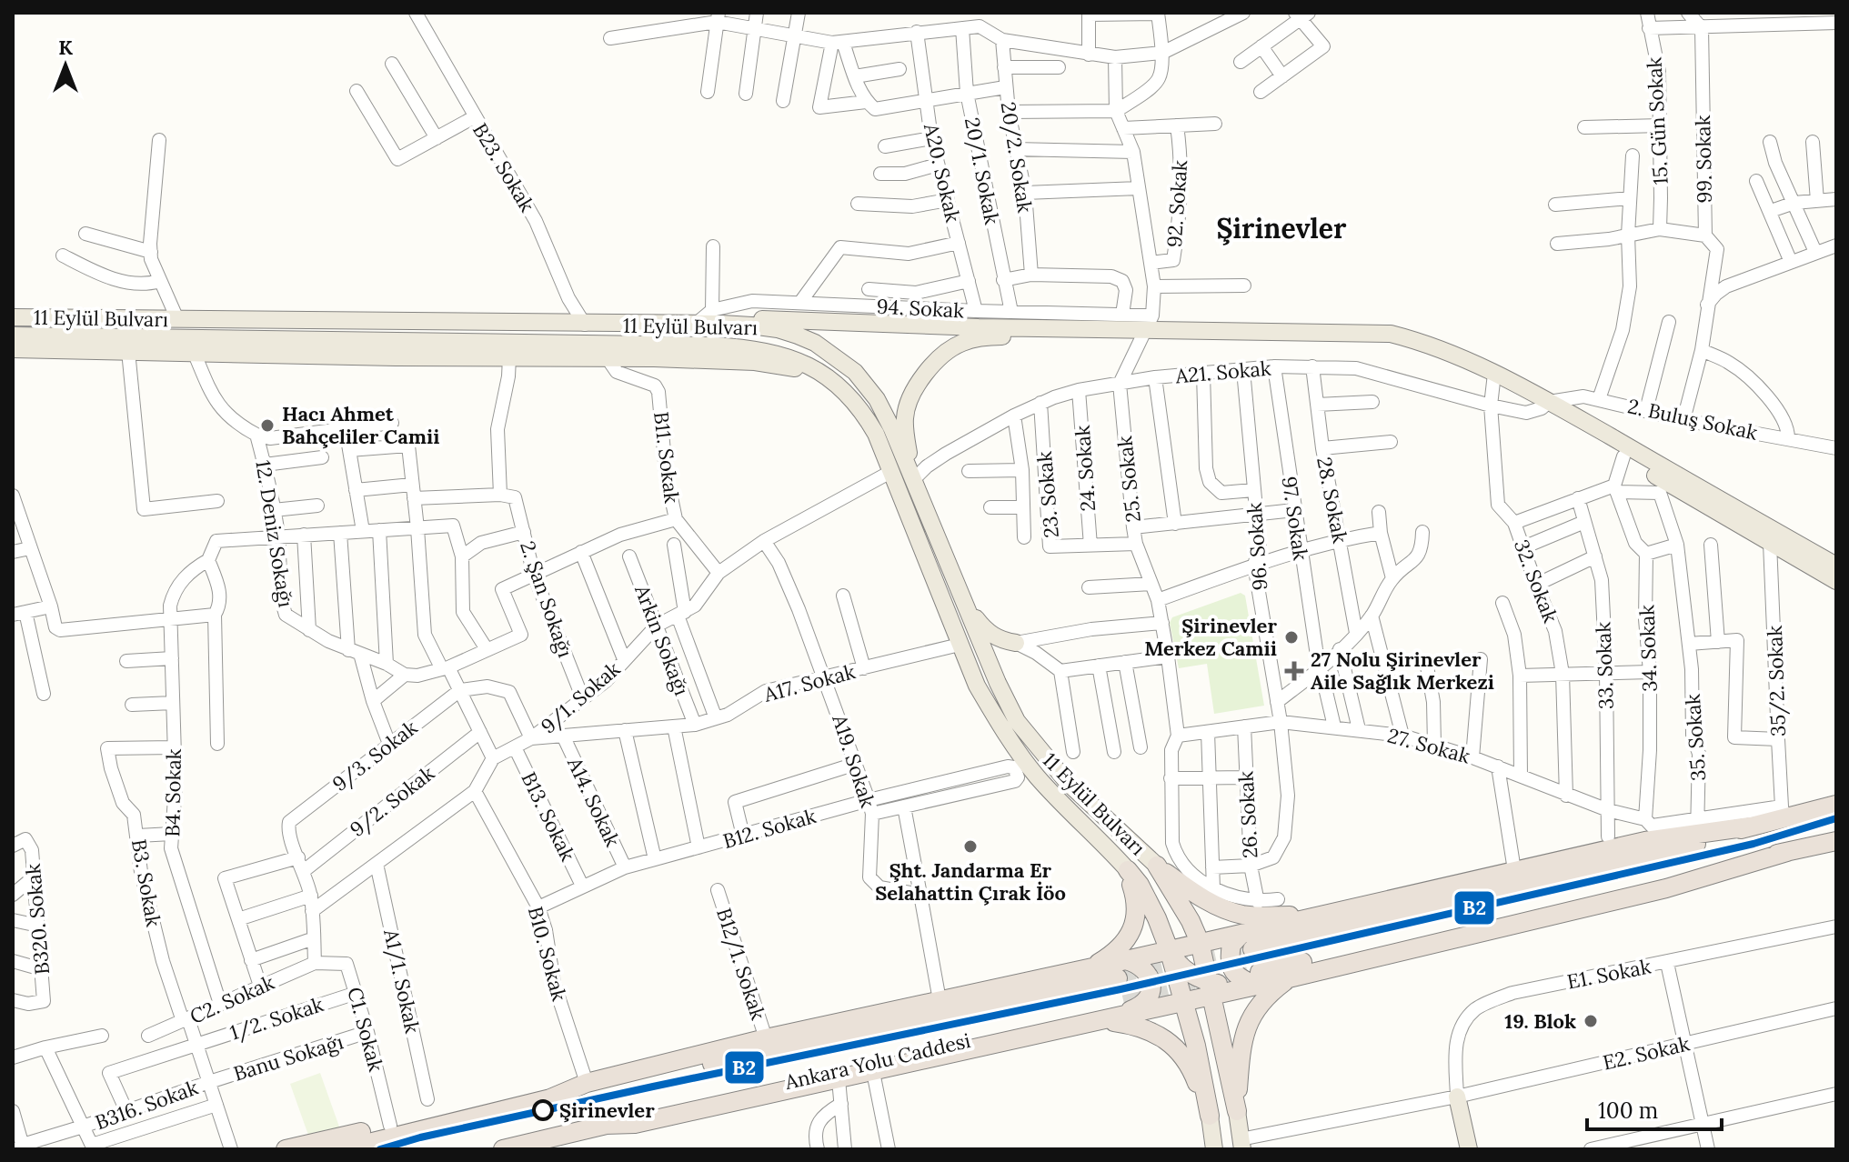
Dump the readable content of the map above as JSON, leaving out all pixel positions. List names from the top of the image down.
{
  "streets": {
    "highway": ["Ankara Yolu Caddesi"],
    "main road": ["11 Eylül Bulvarı"],
    "street": [
      "15. Gün Sokak",
      "20/2. Sokak",
      "99. Sokak",
      "B23. Sokak",
      "20/1. Sokak",
      "A20. Sokak",
      "92. Sokak",
      "94. Sokak",
      "A21. Sokak",
      "2. Buluş Sokak",
      "B11. Sokak",
      "24. Sokak",
      "25. Sokak",
      "23. Sokak",
      "28. Sokak",
      "97. Sokak",
      "12. Deniz Sokağı",
      "96. Sokak",
      "32. Sokak",
      "2. Şan Sokağı",
      "Arkin Sokağı",
      "34. Sokak",
      "33. Sokak",
      "35/2. Sokak",
      "A17. Sokak",
      "9/1. Sokak",
      "35. Sokak",
      "27. Sokak",
      "9/3. Sokak",
      "A19. Sokak",
      "B4. Sokak",
      "9/2. Sokak",
      "A14. Sokak",
      "26. Sokak",
      "B13. Sokak",
      "B12. Sokak",
      "B3. Sokak",
      "B320. Sokak",
      "B10. Sokak",
      "B12/1. Sokak",
      "E1. Sokak",
      "A1/1. Sokak",
      "C2. Sokak",
      "1/2. Sokak",
      "C1. Sokak",
      "E2. Sokak",
      "Banu Sokağı",
      "B316. Sokak"
    ]
  },
  "crossings": [
    ["B23. Sokak", "11 Eylül Bulvarı"],
    ["20/1. Sokak", "94. Sokak"],
    ["A20. Sokak", "94. Sokak"],
    ["94. Sokak", "11 Eylül Bulvarı"],
    ["11 Eylül Bulvarı", "A21. Sokak"],
    ["11 Eylül Bulvarı", "A17. Sokak"],
    ["11 Eylül Bulvarı", "9/1. Sokak"],
    ["A21. Sokak", "2. Buluş Sokak"],
    ["A21. Sokak", "24. Sokak"],
    ["A21. Sokak", "25. Sokak"],
    ["A21. Sokak", "23. Sokak"],
    ["A21. Sokak", "28. Sokak"],
    ["A21. Sokak", "97. Sokak"],
    ["A21. Sokak", "96. Sokak"],
    ["A21. Sokak", "32. Sokak"],
    ["B11. Sokak", "9/1. Sokak"],
    ["24. Sokak", "23. Sokak"],
    ["25. Sokak", "23. Sokak"],
    ["25. Sokak", "27. Sokak"],
    ["25. Sokak", "26. Sokak"],
    ["97. Sokak", "27. Sokak"],
    ["12. Deniz Sokağı", "B4. Sokak"],
    ["96. Sokak", "27. Sokak"],
    ["96. Sokak", "26. Sokak"],
    ["32. Sokak", "27. Sokak"],
    ["2. Şan Sokağı", "9/1. Sokak"],
    ["Arkin Sokağı", "A17. Sokak"],
    ["Arkin Sokağı", "9/1. Sokak"],
    ["34. Sokak", "27. Sokak"],
    ["33. Sokak", "27. Sokak"],
    ["A17. Sokak", "9/1. Sokak"],
    ["A17. Sokak", "A19. Sokak"],
    ["A17. Sokak", "A14. Sokak"],
    ["9/1. Sokak", "A19. Sokak"],
    ["9/1. Sokak", "B13. Sokak"],
    ["27. Sokak", "26. Sokak"],
    ["A19. Sokak", "B12. Sokak"],
    ["B4. Sokak", "B3. Sokak"],
    ["B4. Sokak", "C2. Sokak"],
    ["A14. Sokak", "B12. Sokak"],
    ["B13. Sokak", "B12. Sokak"],
    ["B12. Sokak", "B10. Sokak"],
    ["B3. Sokak", "C2. Sokak"],
    ["B3. Sokak", "1/2. Sokak"],
    ["B3. Sokak", "Banu Sokağı"],
    ["B3. Sokak", "B316. Sokak"],
    ["E1. Sokak", "E2. Sokak"],
    ["C2. Sokak", "C1. Sokak"],
    ["1/2. Sokak", "C1. Sokak"],
    ["1/2. Sokak", "B316. Sokak"],
    ["C1. Sokak", "Banu Sokağı"],
    ["Banu Sokağı", "B316. Sokak"]
  ],
  "districts": ["Şirinevler"],
  "places": {
    "other": [
      "Hacı Ahmet Bahçeliler Camii",
      "Şirinevler Merkez Camii",
      "Şht. Jandarma Er Selahattin Çırak İöo",
      "19. Blok",
      "Şirinevler"
    ],
    "health": ["27 Nolu Şirinevler Aile Sağlık Merkezi"]
  },
  "lines": ["transit line B2"],
  "scale_bar": "100 m",
  "north": "top"
}
